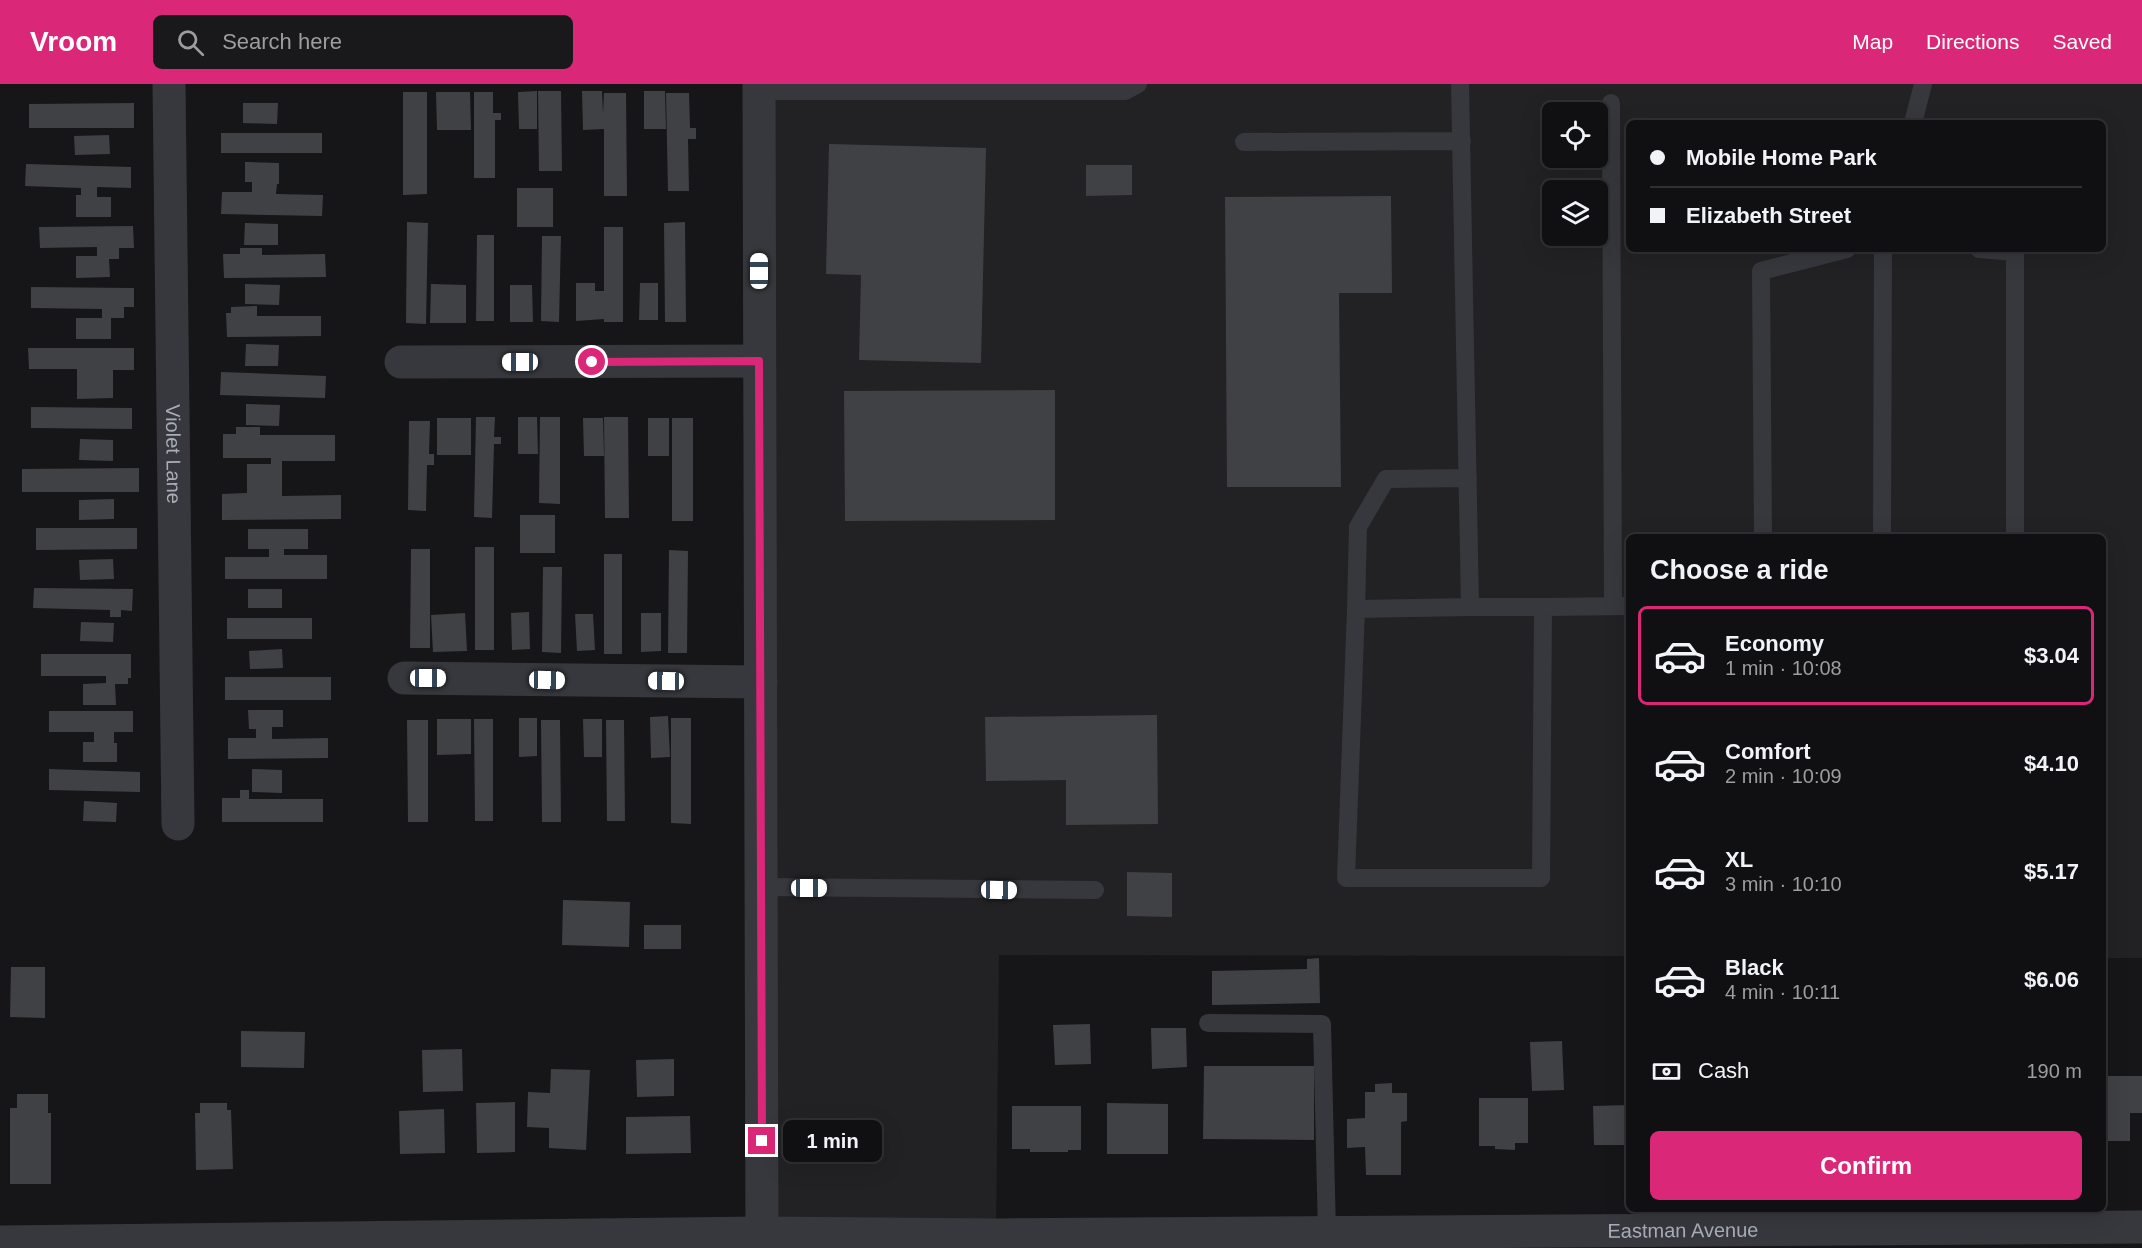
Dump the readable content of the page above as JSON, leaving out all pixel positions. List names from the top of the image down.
{
  "streets": {
    "street": ["Violet Lane", "Eastman Avenue"]
  },
  "page": {
    "header": "Vroom",
    "search": "Search here",
    "nav": ["Map", "Directions", "Saved"],
    "banner": ["Mobile Home Park", "Elizabeth Street"],
    "heading": "Choose a ride",
    "list": [
      {
        "name": "Economy",
        "note": "1 min · 10:08",
        "value": "$3.04"
      },
      {
        "name": "Comfort",
        "note": "2 min · 10:09",
        "value": "$4.10"
      },
      {
        "name": "XL",
        "note": "3 min · 10:10",
        "value": "$5.17"
      },
      {
        "name": "Black",
        "note": "4 min · 10:11",
        "value": "$6.06"
      }
    ],
    "pay": ["Cash", "190 m"],
    "buttons": "Confirm",
    "bubble": "1 min"
  }
}
